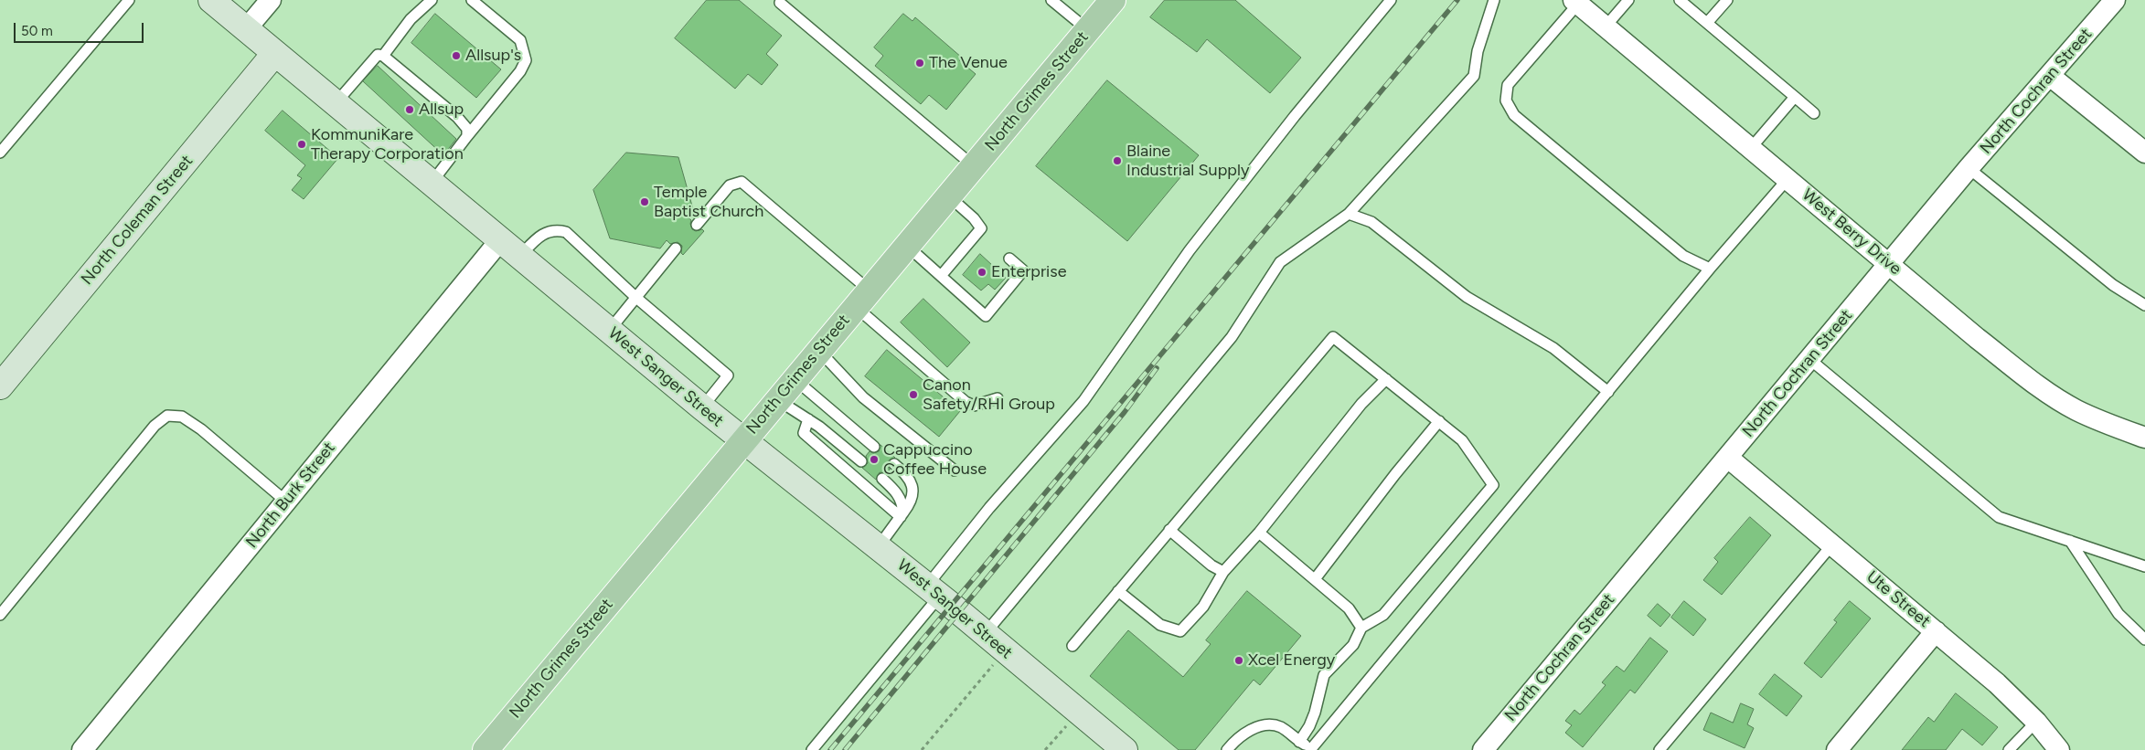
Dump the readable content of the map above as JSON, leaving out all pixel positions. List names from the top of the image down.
{
  "streets": {
    "main road": ["North Grimes Street", "North Coleman Street", "West Sanger Street"],
    "street": [
      "North Cochran Street",
      "West Berry Drive",
      "North Burk Street",
      "Ute Street"
    ]
  },
  "crossings": [
    ["North Grimes Street", "West Sanger Street"],
    ["North Cochran Street", "West Berry Drive"],
    ["North Cochran Street", "Ute Street"],
    ["North Coleman Street", "West Sanger Street"],
    ["West Sanger Street", "North Burk Street"]
  ],
  "places": [
    "Allsup's",
    "The Venue",
    "Allsup",
    "KommuniKare Therapy Corporation",
    "Blaine Industrial Supply",
    "Temple Baptist Church",
    "Enterprise",
    "Canon Safety/RHI Group",
    "Cappuccino Coffee House",
    "Xcel Energy"
  ],
  "scale_bar": "50 m"
}
